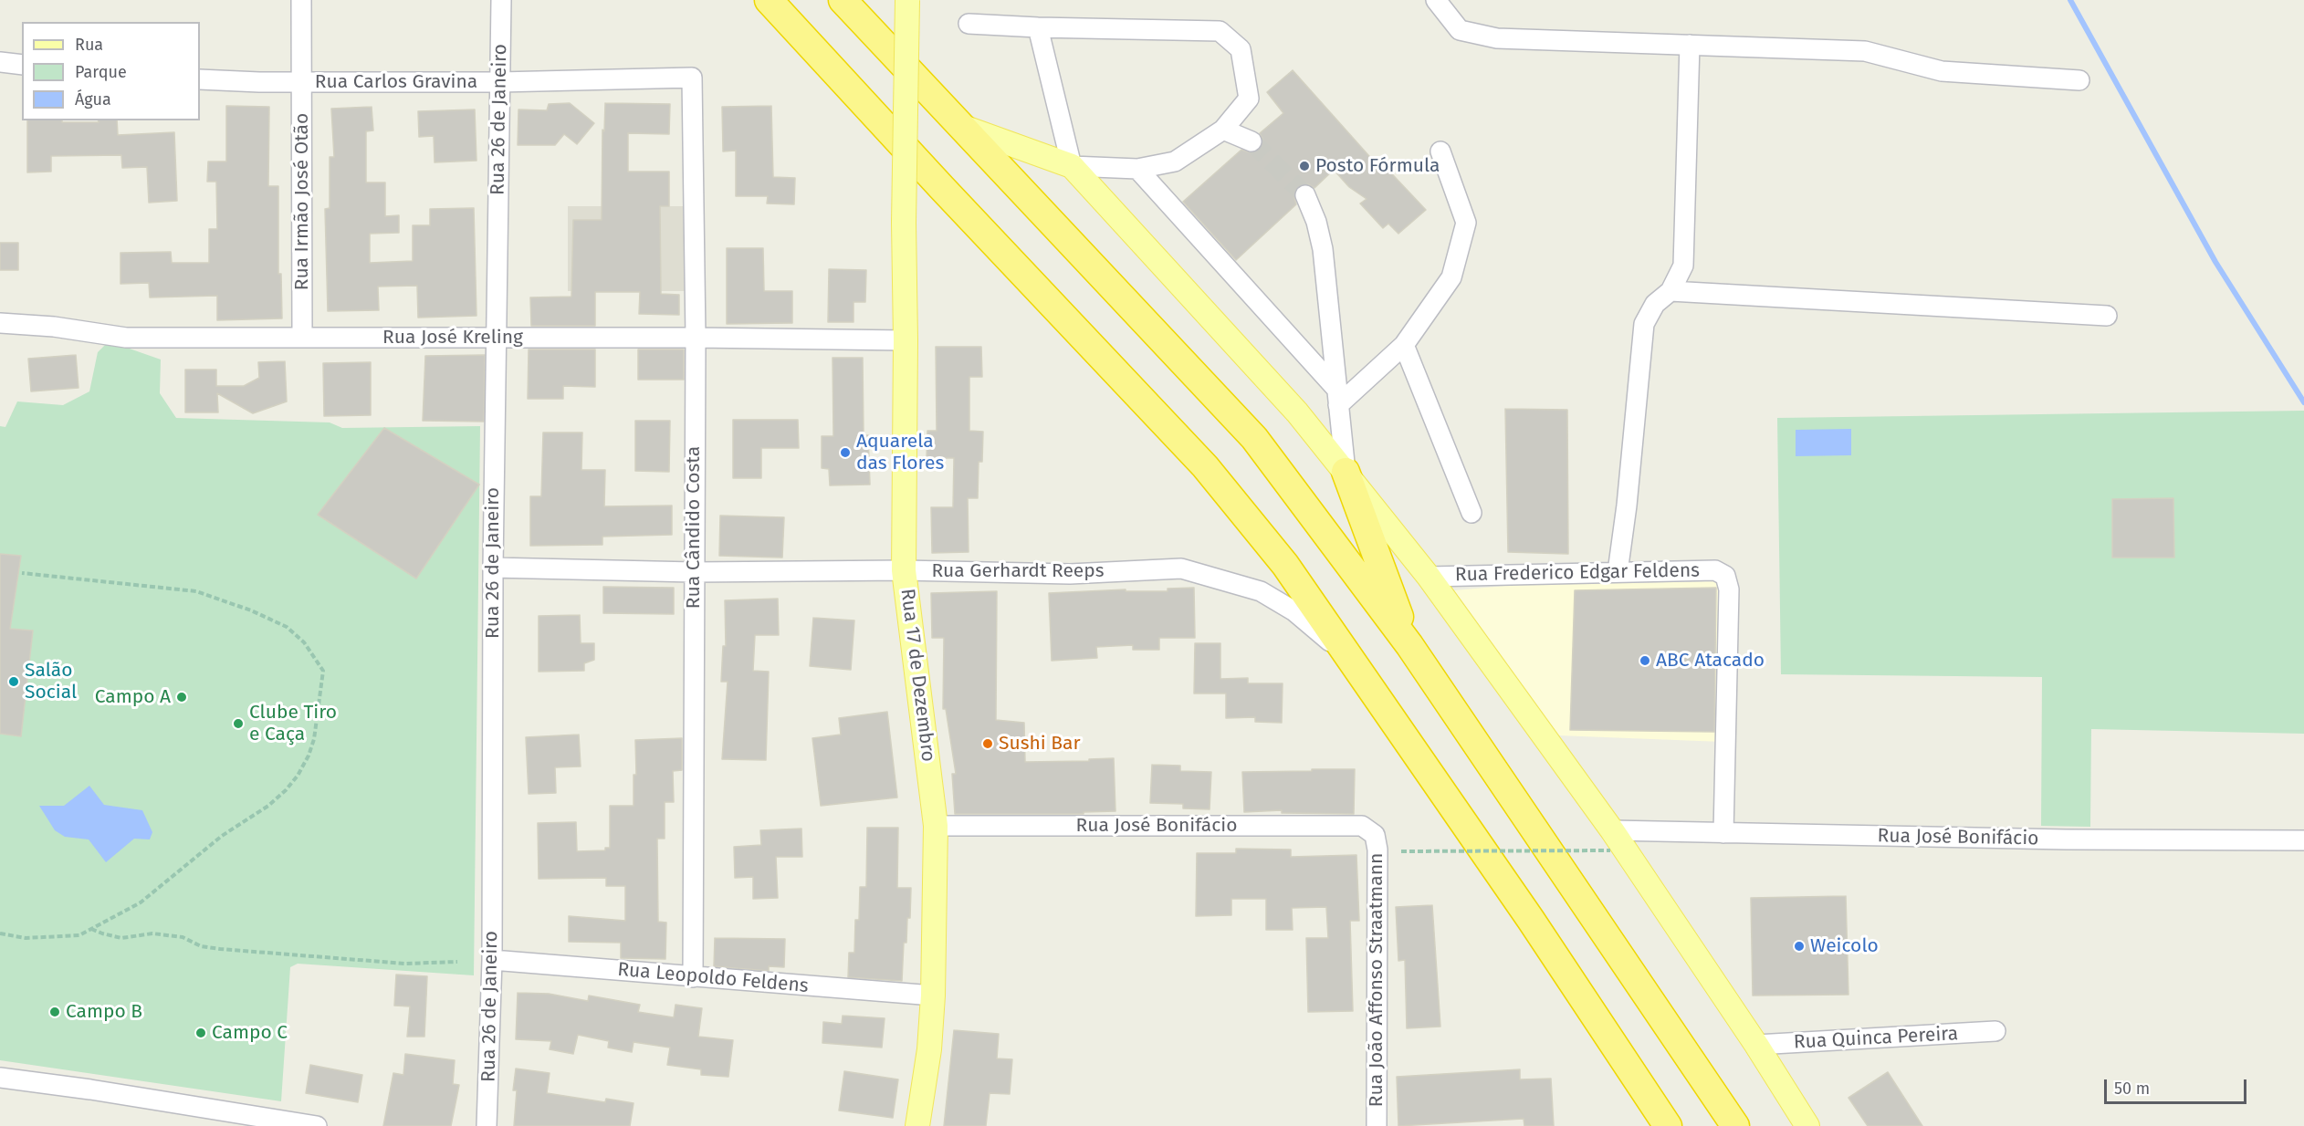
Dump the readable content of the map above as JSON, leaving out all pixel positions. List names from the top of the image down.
{
  "streets": {
    "main road": ["Rua 17 de Dezembro"],
    "street": [
      "Rua Carlos Gravina",
      "Rua 26 de Janeiro",
      "Rua Irmão José Otão",
      "Rua José Kreling",
      "Rua Cândido Costa",
      "Rua Gerhardt Reeps",
      "Rua Frederico Edgar Feldens",
      "Rua José Bonifácio",
      "Rua Leopoldo Feldens",
      "Rua João Affonso Straatmann",
      "Rua Quinca Pereira"
    ]
  },
  "crossings": [
    ["Rua Carlos Gravina", "Rua 26 de Janeiro"],
    ["Rua Carlos Gravina", "Rua Irmão José Otão"],
    ["Rua Carlos Gravina", "Rua Cândido Costa"],
    ["Rua 26 de Janeiro", "Rua José Kreling"],
    ["Rua 26 de Janeiro", "Rua Gerhardt Reeps"],
    ["Rua 26 de Janeiro", "Rua Leopoldo Feldens"],
    ["Rua Irmão José Otão", "Rua José Kreling"],
    ["Rua José Kreling", "Rua Cândido Costa"],
    ["Rua José Kreling", "Rua 17 de Dezembro"],
    ["Rua Cândido Costa", "Rua Gerhardt Reeps"],
    ["Rua Cândido Costa", "Rua Leopoldo Feldens"],
    ["Rua Gerhardt Reeps", "Rua 17 de Dezembro"],
    ["Rua Frederico Edgar Feldens", "Rua José Bonifácio"],
    ["Rua 17 de Dezembro", "Rua José Bonifácio"],
    ["Rua 17 de Dezembro", "Rua Leopoldo Feldens"],
    ["Rua José Bonifácio", "Rua João Affonso Straatmann"]
  ],
  "places": [
    "Posto Fórmula",
    "Aquarela das Flores",
    "ABC Atacado",
    "Salão Social",
    "Campo A",
    "Clube Tiro e Caça",
    "Sushi Bar",
    "Weicolo",
    "Campo B",
    "Campo C"
  ],
  "legend": ["Rua", "Parque", "Água"],
  "scale_bar": "50 m"
}
